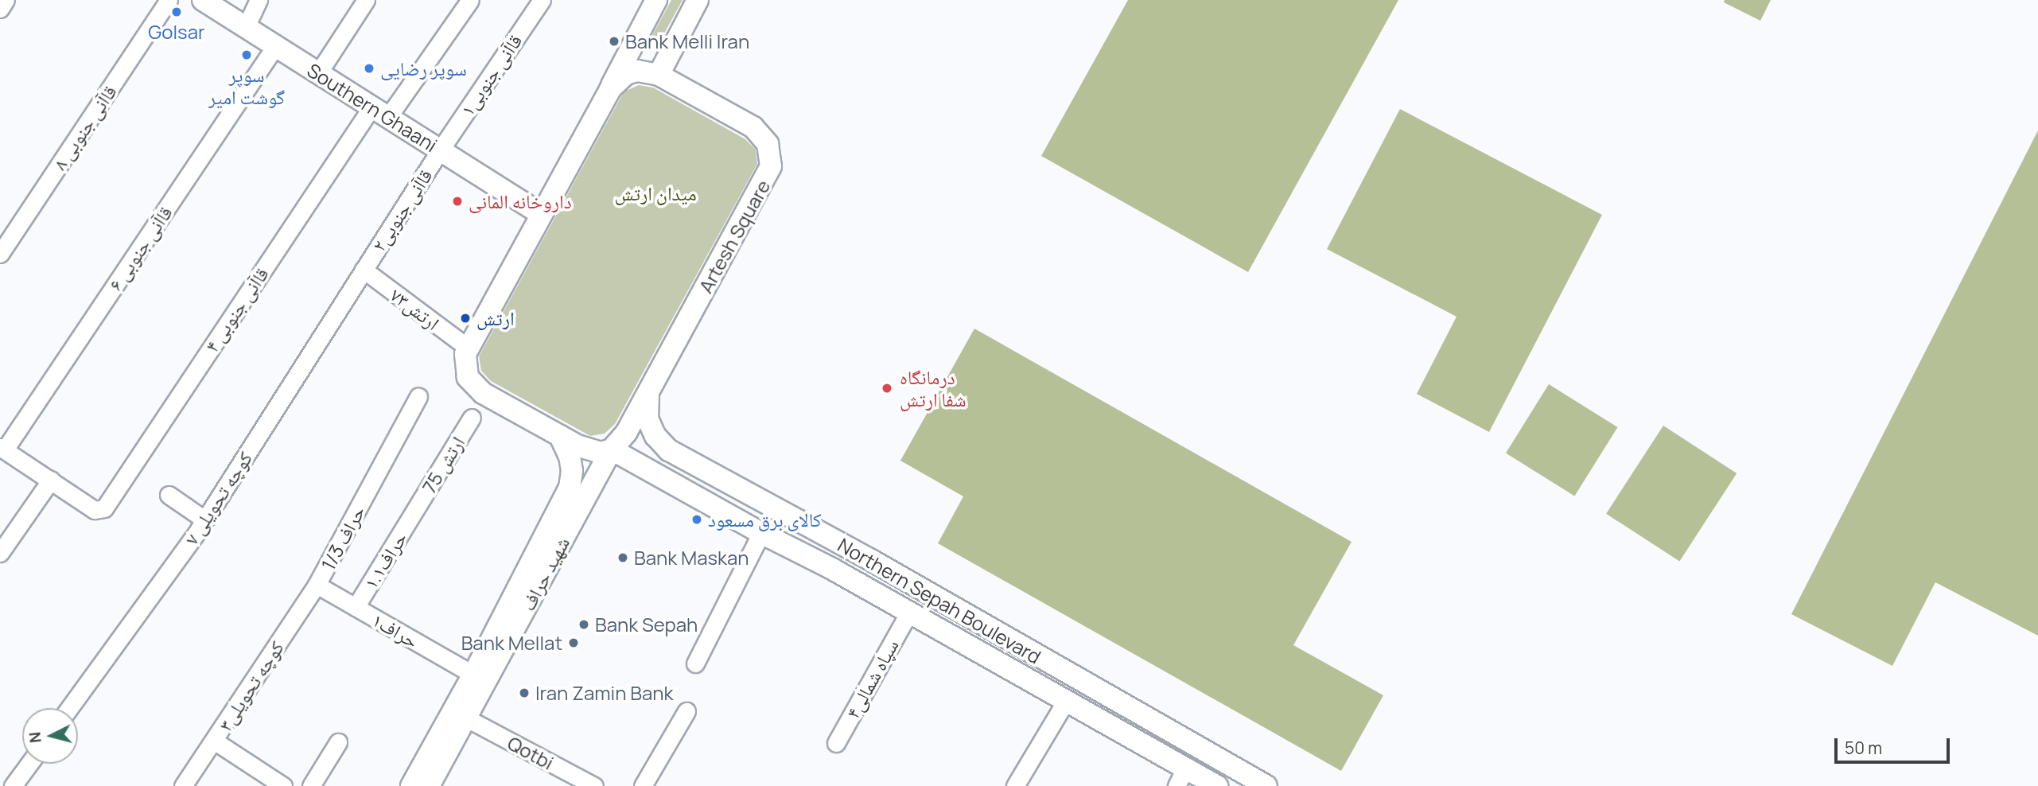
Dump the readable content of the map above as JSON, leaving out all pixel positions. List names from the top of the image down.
{
  "streets": {
    "main road": [
      "Southern Ghaani",
      "Artesh Square",
      "شهید حراف",
      "Northern Sepah Boulevard"
    ],
    "street": [
      "قاآنی جنوبی۱",
      "قاآنی جنوبی ۸",
      "۲قاآنی جنوبی",
      "قاآنی جنوبی ۶",
      "ارتش۷۳",
      "قاآنی جنوبی ۴",
      "75 ارتش",
      "کوچه تحویلی ۷",
      "1/3 حراف",
      "حراف۱.۱",
      "حراف۱",
      "سپاه شمالی۴",
      "کوچه تحویلی۳",
      "Qotbi"
    ]
  },
  "crossings": [
    ["قاآنی جنوبی۱", "Southern Ghaani"],
    ["قاآنی جنوبی۱", "۲قاآنی جنوبی"],
    ["Southern Ghaani", "۲قاآنی جنوبی"],
    ["Southern Ghaani", "Artesh Square"],
    ["Southern Ghaani", "قاآنی جنوبی ۶"],
    ["Southern Ghaani", "قاآنی جنوبی ۴"],
    ["۲قاآنی جنوبی", "ارتش۷۳"],
    ["۲قاآنی جنوبی", "کوچه تحویلی ۷"],
    ["Artesh Square", "ارتش۷۳"],
    ["Artesh Square", "شهید حراف"],
    ["Artesh Square", "Northern Sepah Boulevard"],
    ["ارتش۷۳", "کوچه تحویلی ۷"],
    ["75 ارتش", "حراف۱.۱"],
    ["1/3 حراف", "حراف۱"],
    ["1/3 حراف", "کوچه تحویلی۳"],
    ["حراف۱.۱", "حراف۱"],
    ["شهید حراف", "Northern Sepah Boulevard"],
    ["شهید حراف", "Qotbi"],
    ["Northern Sepah Boulevard", "سپاه شمالی۴"],
    ["حراف۱", "کوچه تحویلی۳"]
  ],
  "parks": ["میدان ارتش"],
  "places": [
    "Golsar",
    "Bank Melli Iran",
    "سوپر گوشت امیر",
    "سوپر رضایی",
    "داروخانه المانی",
    "ارتش",
    "درمانگاه شفا ارتش",
    "کالای برق مسعود",
    "Bank Maskan",
    "Bank Sepah",
    "Bank Mellat",
    "Iran Zamin Bank"
  ],
  "scale_bar": "50 m",
  "north": "left"
}
